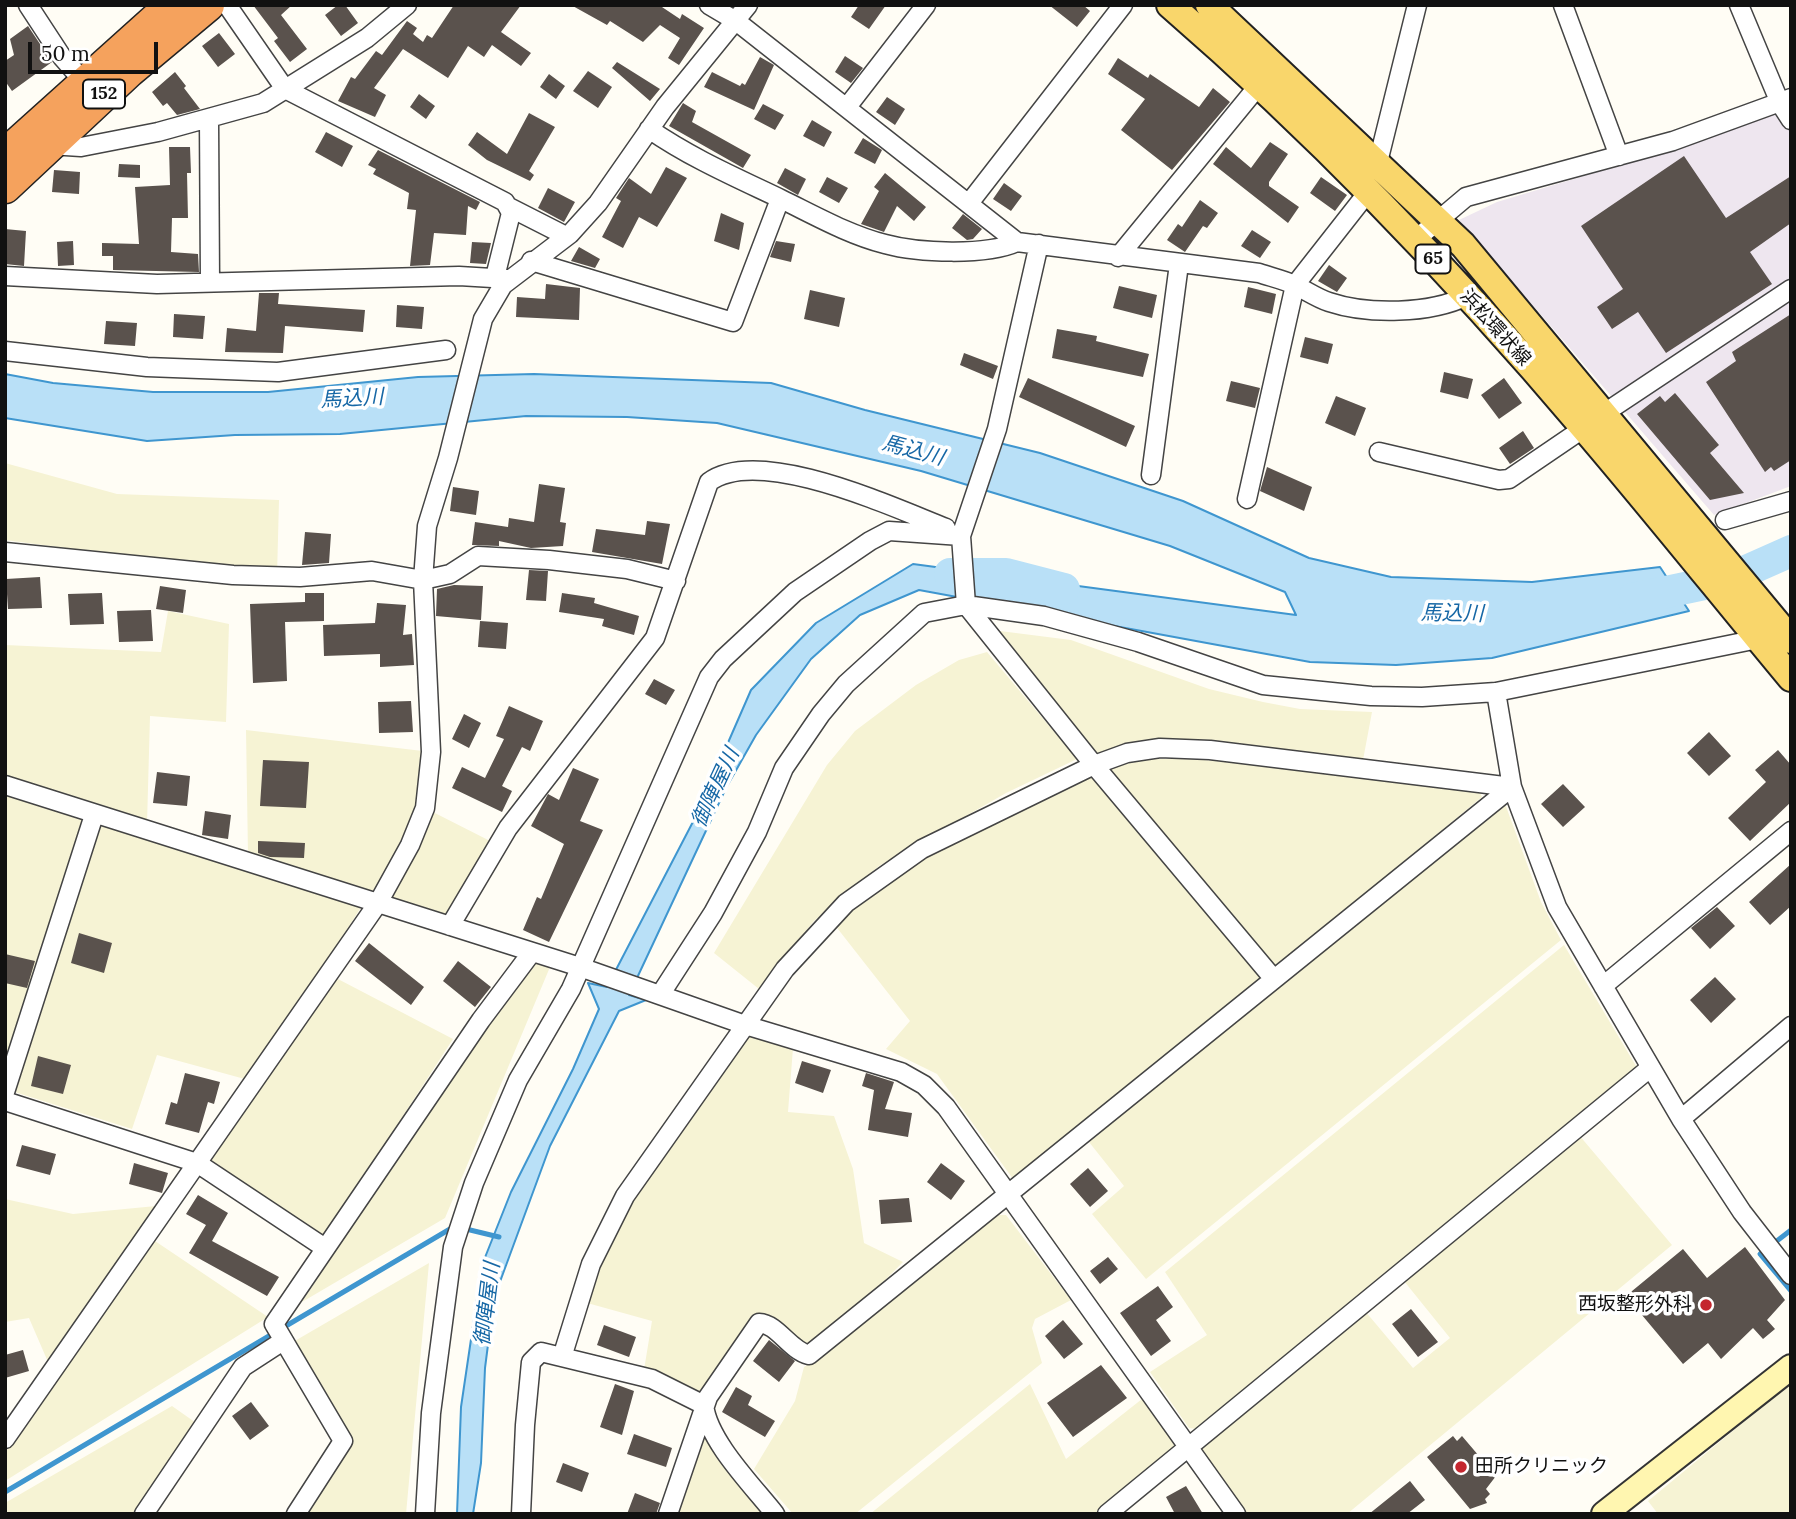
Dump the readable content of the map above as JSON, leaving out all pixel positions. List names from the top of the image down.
{
  "streets": {
    "highway": ["152"],
    "main road": ["65", "浜松環状線"]
  },
  "water": ["馬込川", "御陣屋川"],
  "places": ["西坂整形外科", "田所クリニック"],
  "scale_bar": "50 m"
}
